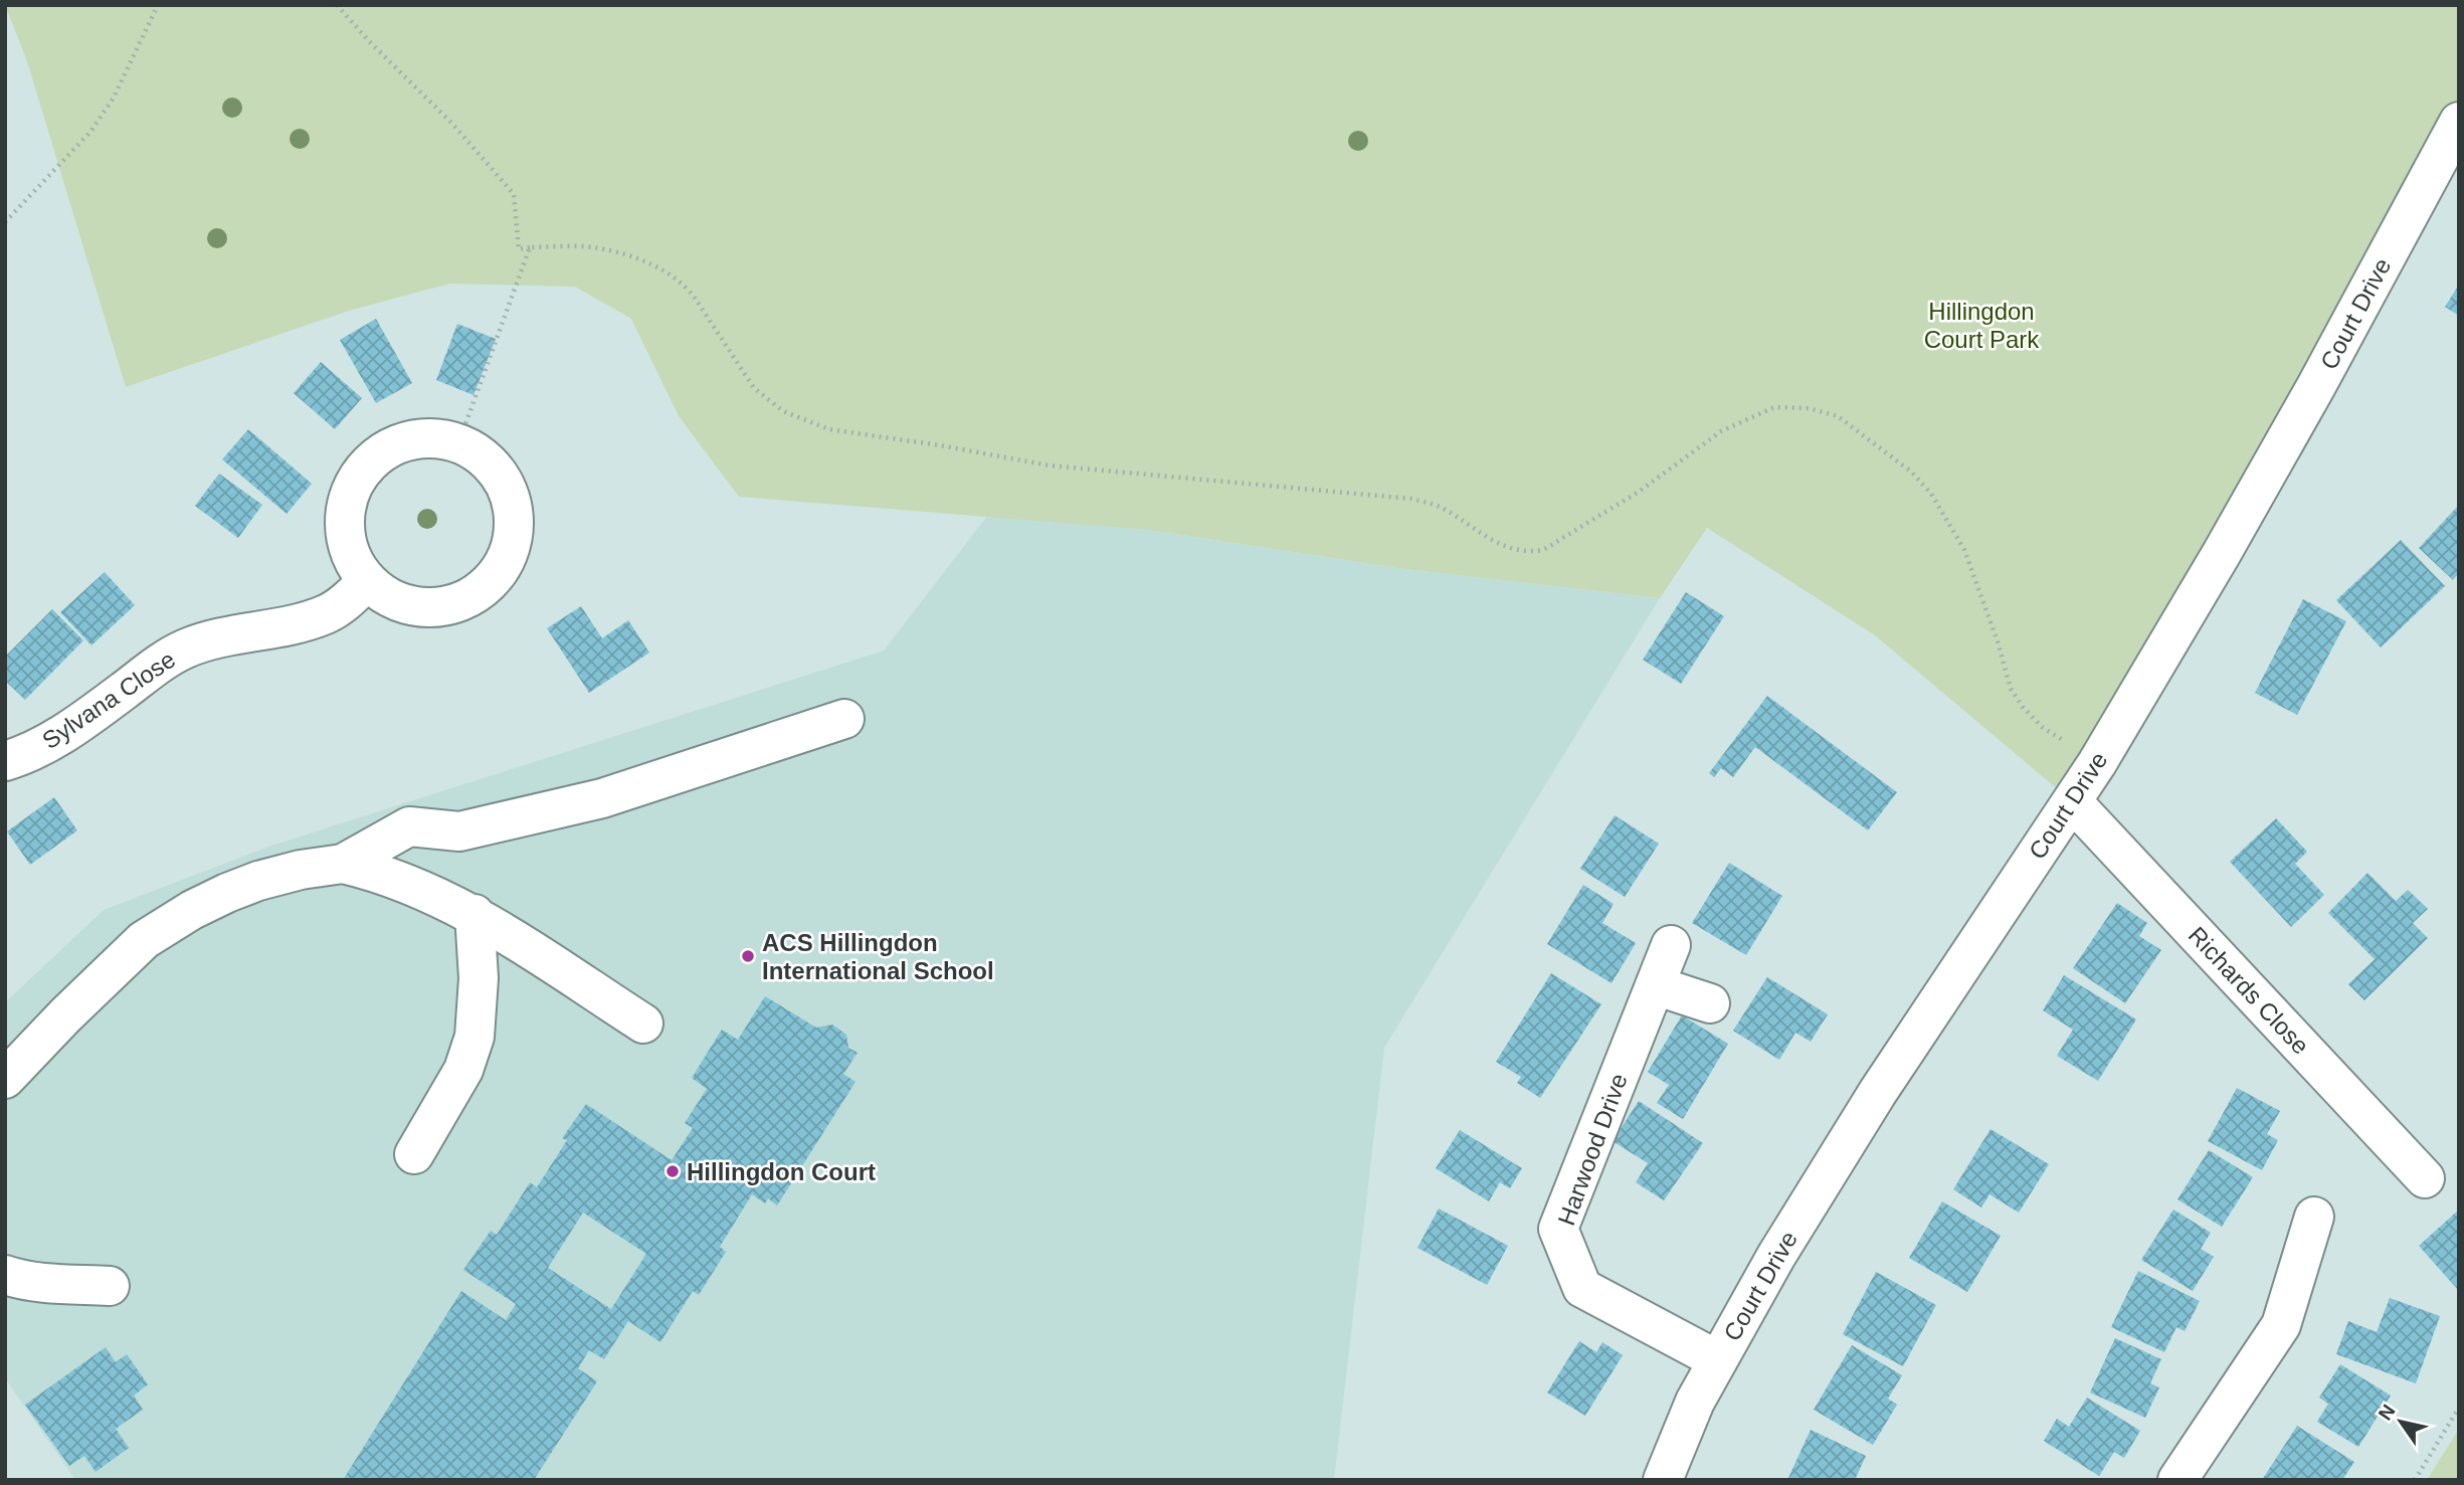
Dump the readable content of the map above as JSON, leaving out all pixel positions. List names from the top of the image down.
{
  "streets": {
    "street": [
      "Court Drive",
      "Sylvana Close",
      "Richards Close",
      "Harwood Drive"
    ]
  },
  "crossings": [
    ["Court Drive", "Richards Close"],
    ["Court Drive", "Harwood Drive"]
  ],
  "parks": ["Hillingdon Court Park"],
  "places": ["ACS Hillingdon International School", "Hillingdon Court"],
  "north": "top left"
}
